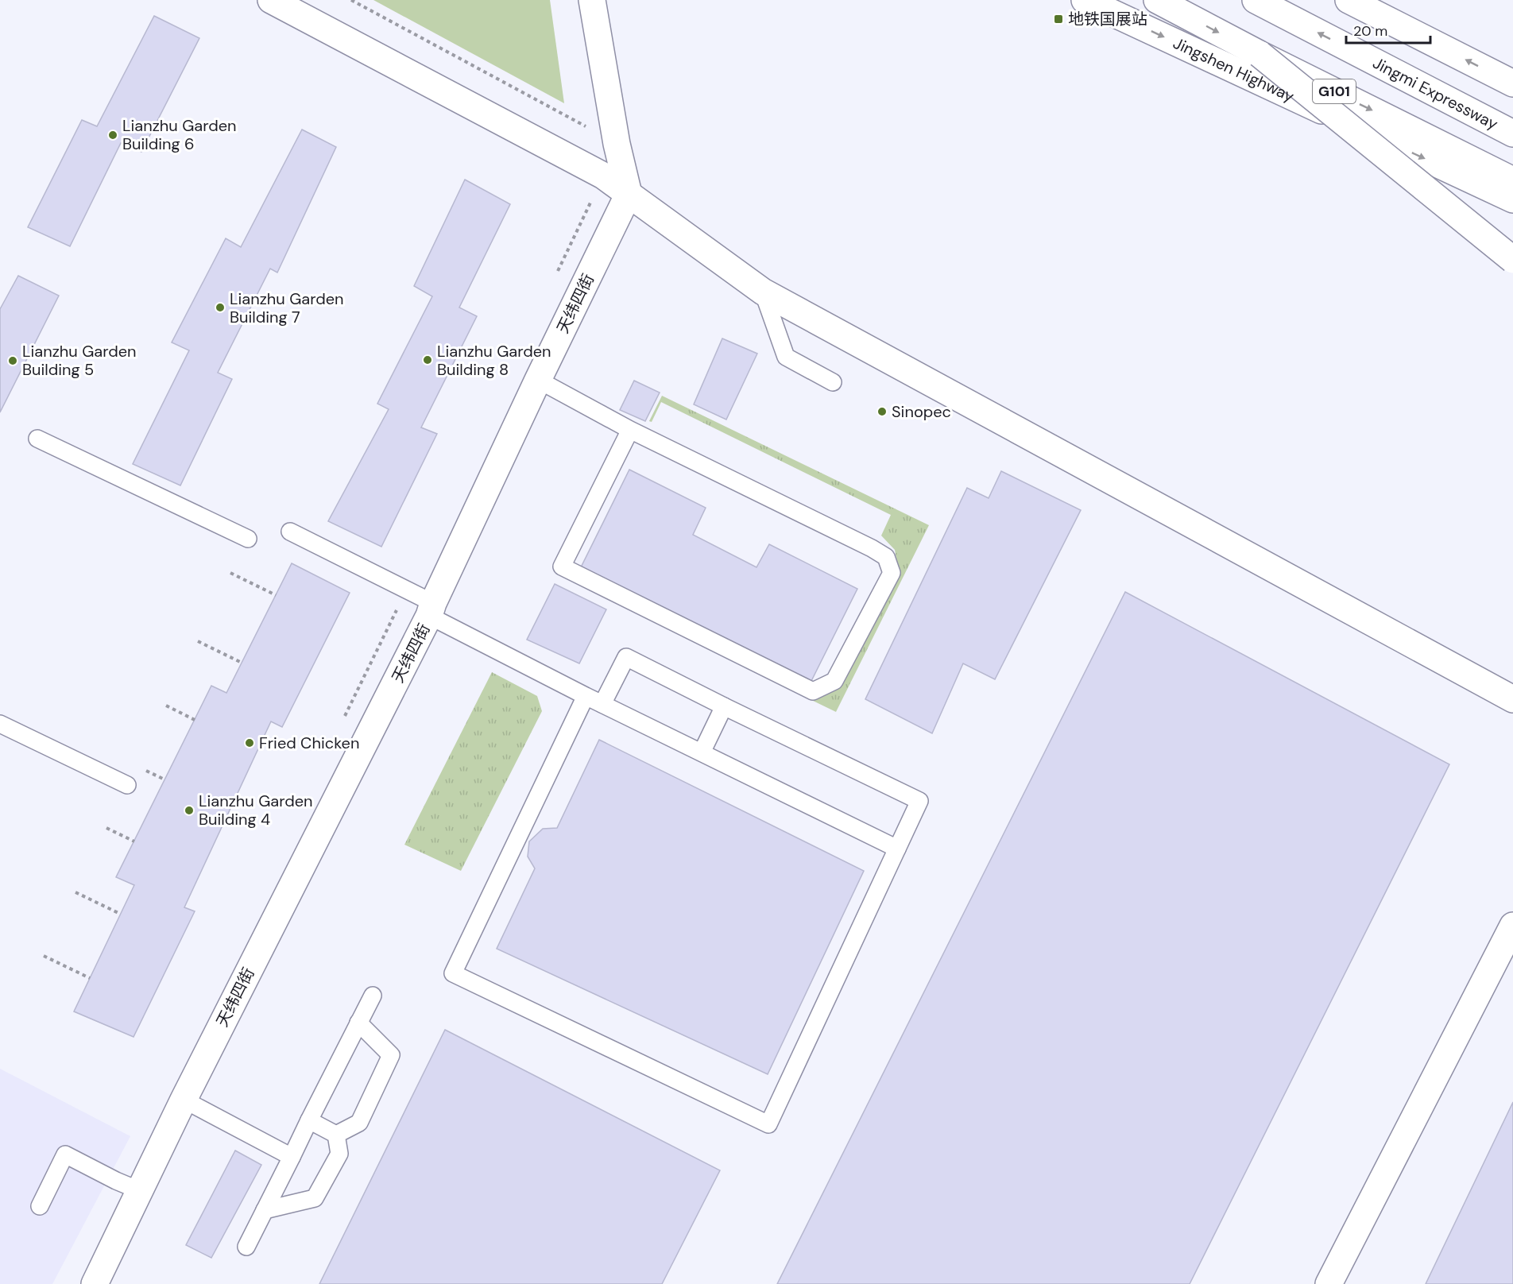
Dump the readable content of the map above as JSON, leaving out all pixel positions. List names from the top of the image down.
{
  "streets": {
    "main road": [
      "Jingshen Highway",
      "G101",
      "Jingmi Expressway",
      "天纬四街"
    ]
  },
  "places": {
    "transit": ["地铁国展站"],
    "other": [
      "Lianzhu Garden Building 6",
      "Lianzhu Garden Building 7",
      "Lianzhu Garden Building 8",
      "Lianzhu Garden Building 5",
      "Sinopec",
      "Fried Chicken",
      "Lianzhu Garden Building 4"
    ]
  },
  "scale_bar": "20 m"
}
